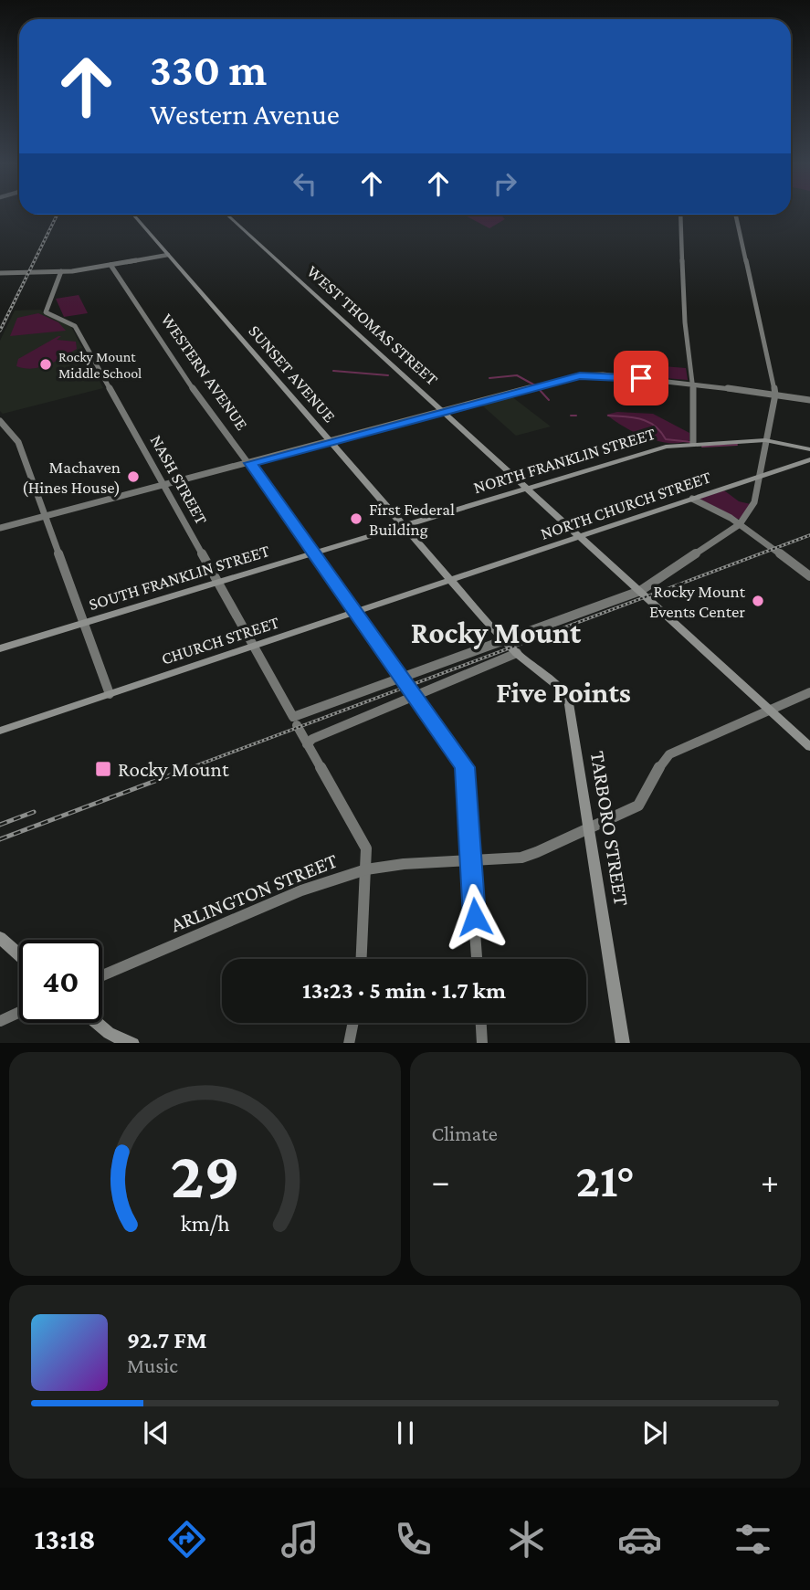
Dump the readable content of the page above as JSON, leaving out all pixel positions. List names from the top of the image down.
{
  "streets": {
    "main road": [
      "WEST THOMAS STREET",
      "SUNSET AVENUE",
      "NORTH FRANKLIN STREET",
      "NORTH CHURCH STREET",
      "SOUTH FRANKLIN STREET",
      "CHURCH STREET",
      "TARBORO STREET"
    ],
    "street": ["WESTERN AVENUE", "NASH STREET", "ARLINGTON STREET"]
  },
  "crossings": [
    ["WEST THOMAS STREET", "NORTH FRANKLIN STREET"],
    ["WEST THOMAS STREET", "NORTH CHURCH STREET"],
    ["WEST THOMAS STREET", "ARLINGTON STREET"],
    ["WESTERN AVENUE", "SOUTH FRANKLIN STREET"],
    ["WESTERN AVENUE", "CHURCH STREET"],
    ["WESTERN AVENUE", "ARLINGTON STREET"],
    ["SUNSET AVENUE", "NORTH FRANKLIN STREET"],
    ["SUNSET AVENUE", "NORTH CHURCH STREET"],
    ["SUNSET AVENUE", "SOUTH FRANKLIN STREET"],
    ["SUNSET AVENUE", "CHURCH STREET"],
    ["SUNSET AVENUE", "TARBORO STREET"],
    ["NORTH FRANKLIN STREET", "SOUTH FRANKLIN STREET"],
    ["NASH STREET", "SOUTH FRANKLIN STREET"],
    ["NASH STREET", "CHURCH STREET"],
    ["NASH STREET", "ARLINGTON STREET"],
    ["NORTH CHURCH STREET", "CHURCH STREET"],
    ["TARBORO STREET", "ARLINGTON STREET"]
  ],
  "districts": ["Rocky Mount", "Five Points"],
  "places": {
    "other": [
      "Rocky Mount Middle School",
      "Machaven (Hines House)",
      "First Federal Building",
      "Rocky Mount Events Center"
    ],
    "transit": ["Rocky Mount"]
  },
  "page": {
    "turn": ["330 m", "Western Avenue"],
    "limit": "40",
    "trip": "13:23 · 5 min · 1.7 km",
    "tile": "Climate",
    "heat": ["−", "21°", "+"],
    "song": ["92.7 FM", "Music"],
    "tabs": "13:18",
    "gauge": ["29", "km/h"]
  }
}
